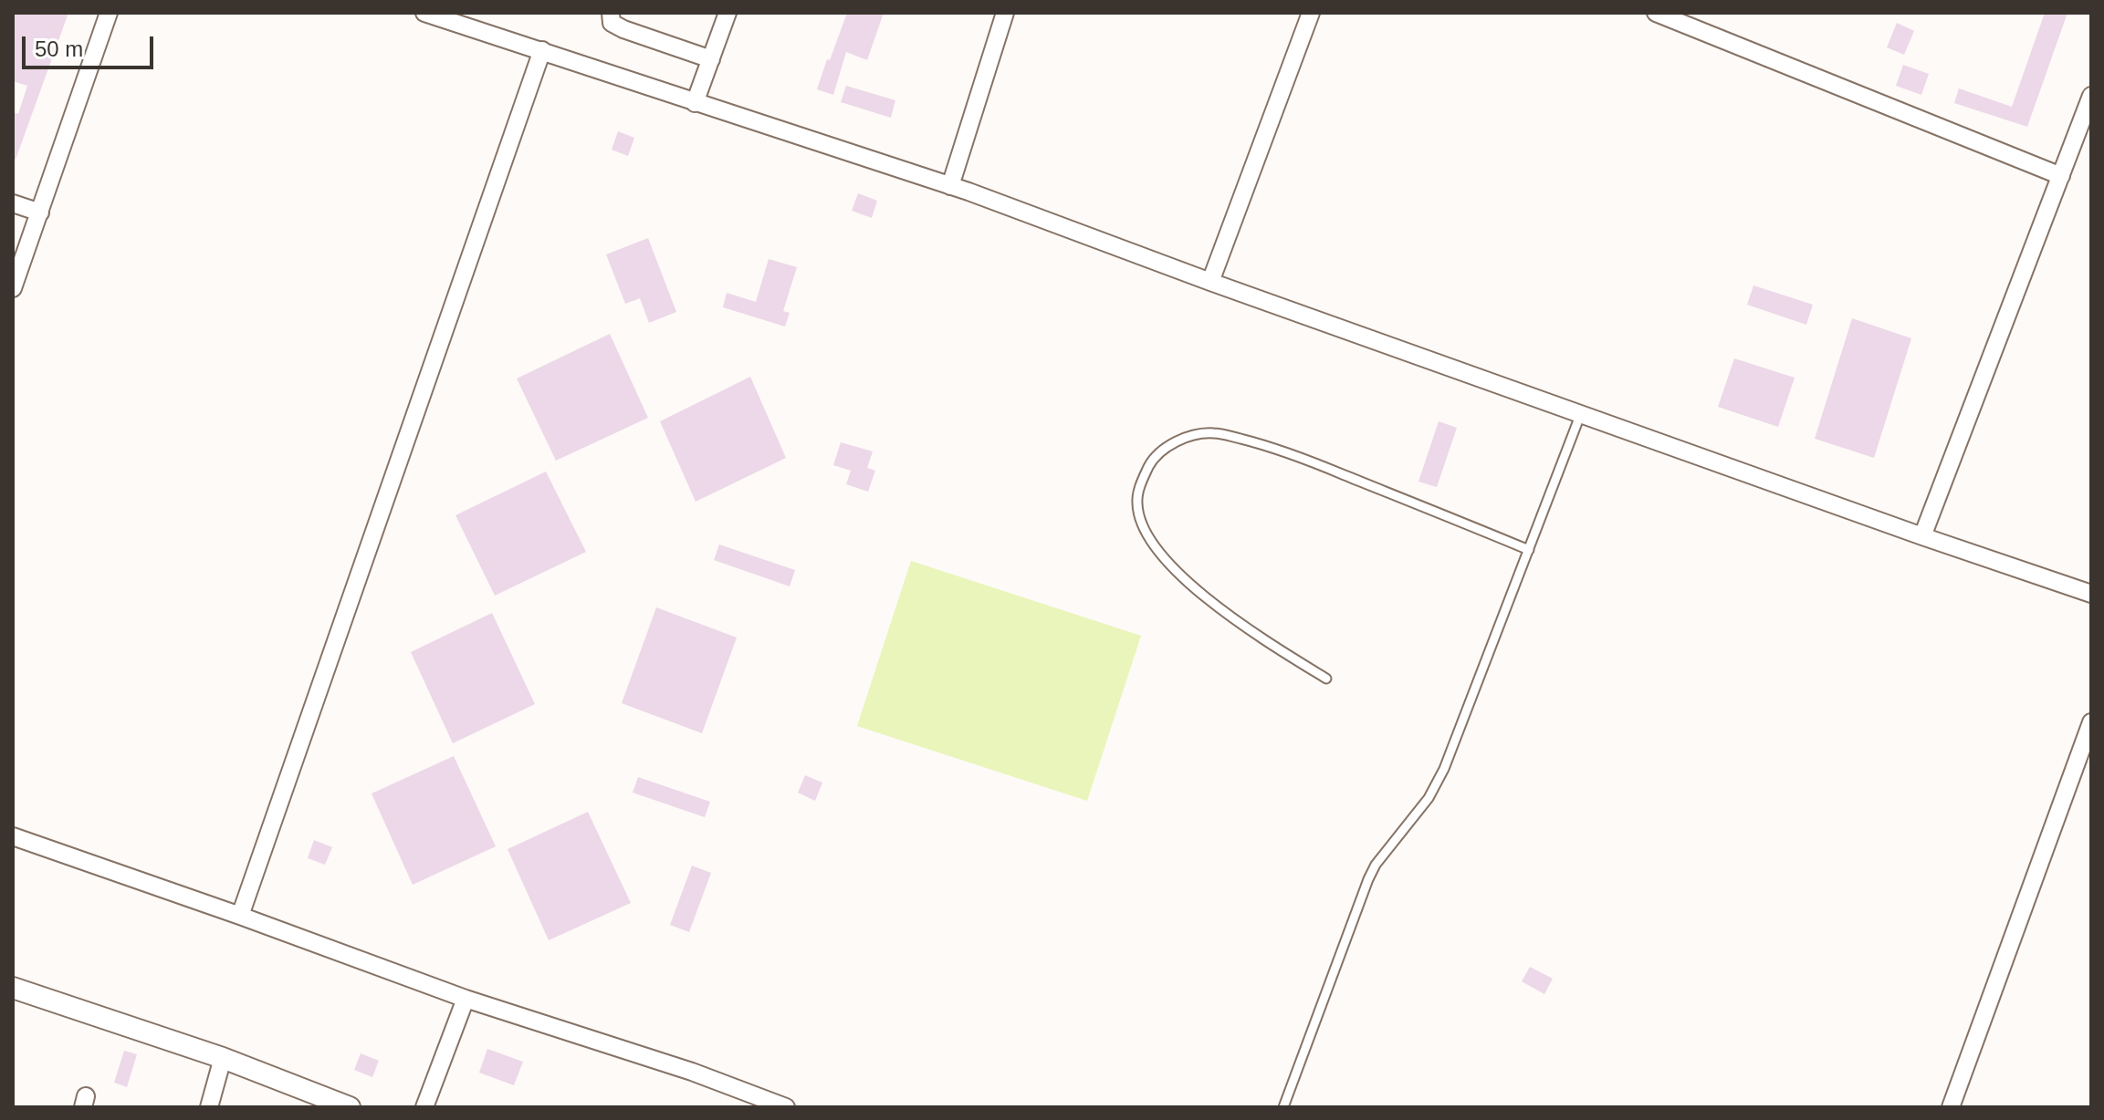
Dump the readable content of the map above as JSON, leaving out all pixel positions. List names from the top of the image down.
{
  "scale_bar": "50 m"
}
